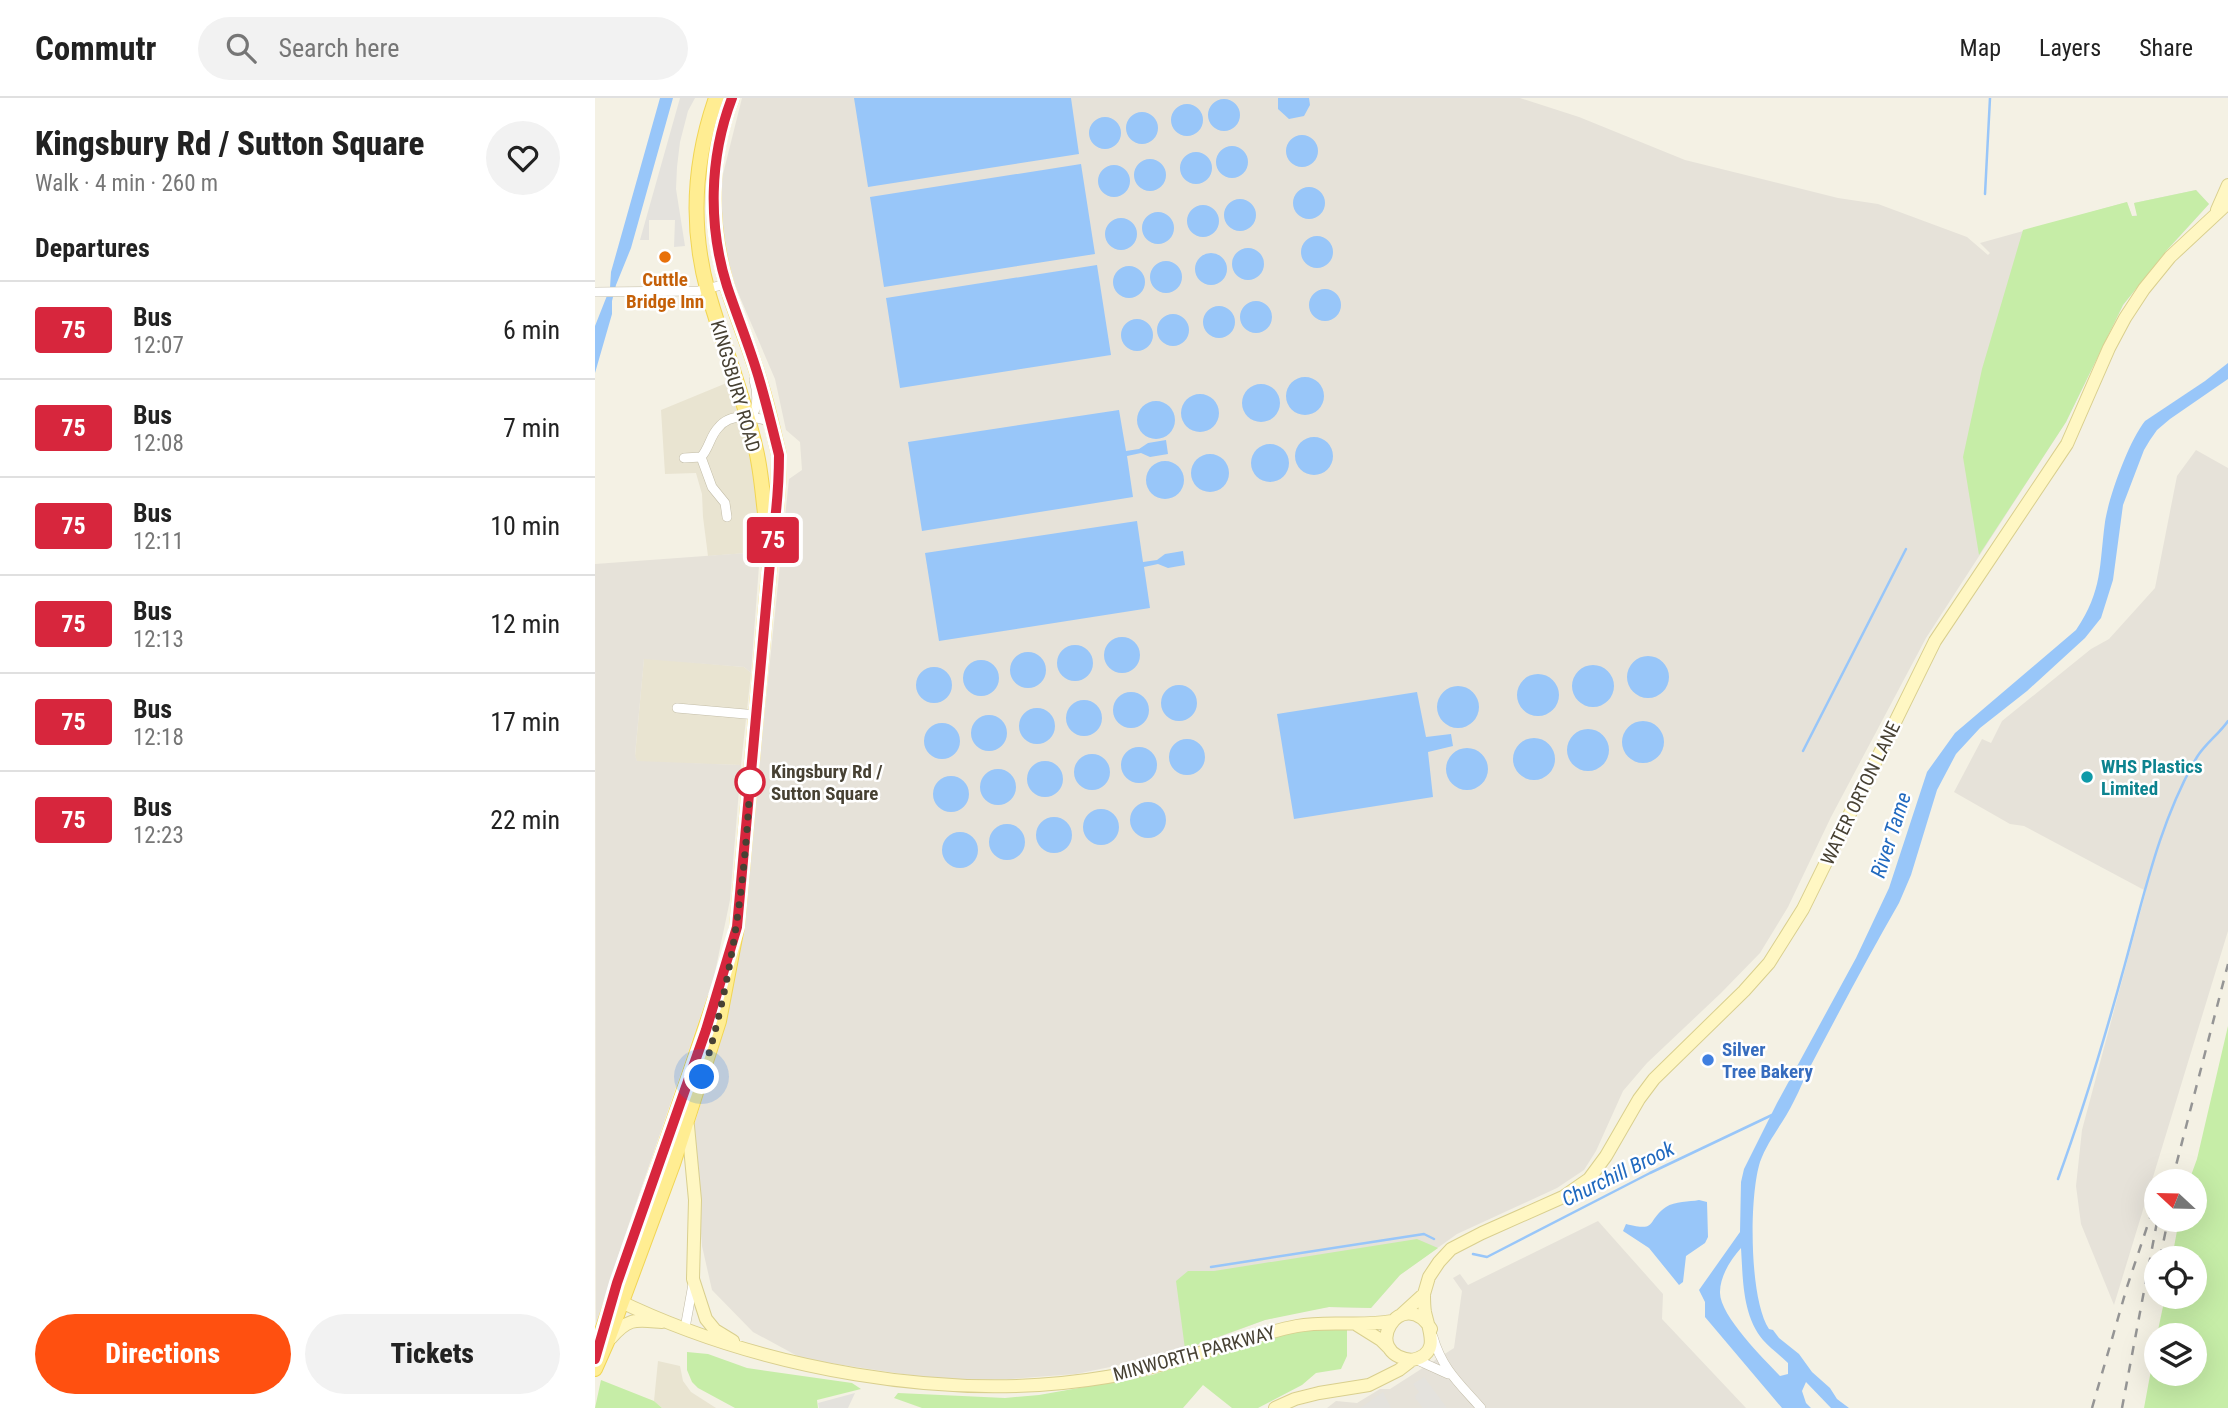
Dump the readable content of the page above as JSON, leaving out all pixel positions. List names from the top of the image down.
{
  "streets": {
    "main road": ["KINGSBURY ROAD"],
    "street": ["WATER ORTON LANE", "MINWORTH PARKWAY"]
  },
  "crossings": [
    ["KINGSBURY ROAD", "MINWORTH PARKWAY"],
    ["WATER ORTON LANE", "MINWORTH PARKWAY"]
  ],
  "water": ["River Tame", "Churchill Brook"],
  "places": [
    "Cuttle Bridge Inn",
    "WHS Plastics Limited",
    "Kingsbury Rd / Sutton Square",
    "Silver Tree Bakery"
  ],
  "lines": ["bus line 75"],
  "north": "left",
  "page": {
    "header": "Commutr",
    "search": "Search here",
    "nav": ["Map", "Layers", "Share"],
    "heading": [
      ["Kingsbury Rd / Sutton Square", "Walk · 4 min · 260 m"],
      "Departures"
    ],
    "on_map": "75",
    "list": [
      {
        "mark": "75",
        "name": "Bus",
        "note": "12:07",
        "value": "6 min"
      },
      {
        "mark": "75",
        "name": "Bus",
        "note": "12:08",
        "value": "7 min"
      },
      {
        "mark": "75",
        "name": "Bus",
        "note": "12:11",
        "value": "10 min"
      },
      {
        "mark": "75",
        "name": "Bus",
        "note": "12:13",
        "value": "12 min"
      },
      {
        "mark": "75",
        "name": "Bus",
        "note": "12:18",
        "value": "17 min"
      },
      {
        "mark": "75",
        "name": "Bus",
        "note": "12:23",
        "value": "22 min"
      }
    ],
    "buttons": ["Directions", "Tickets"]
  }
}
